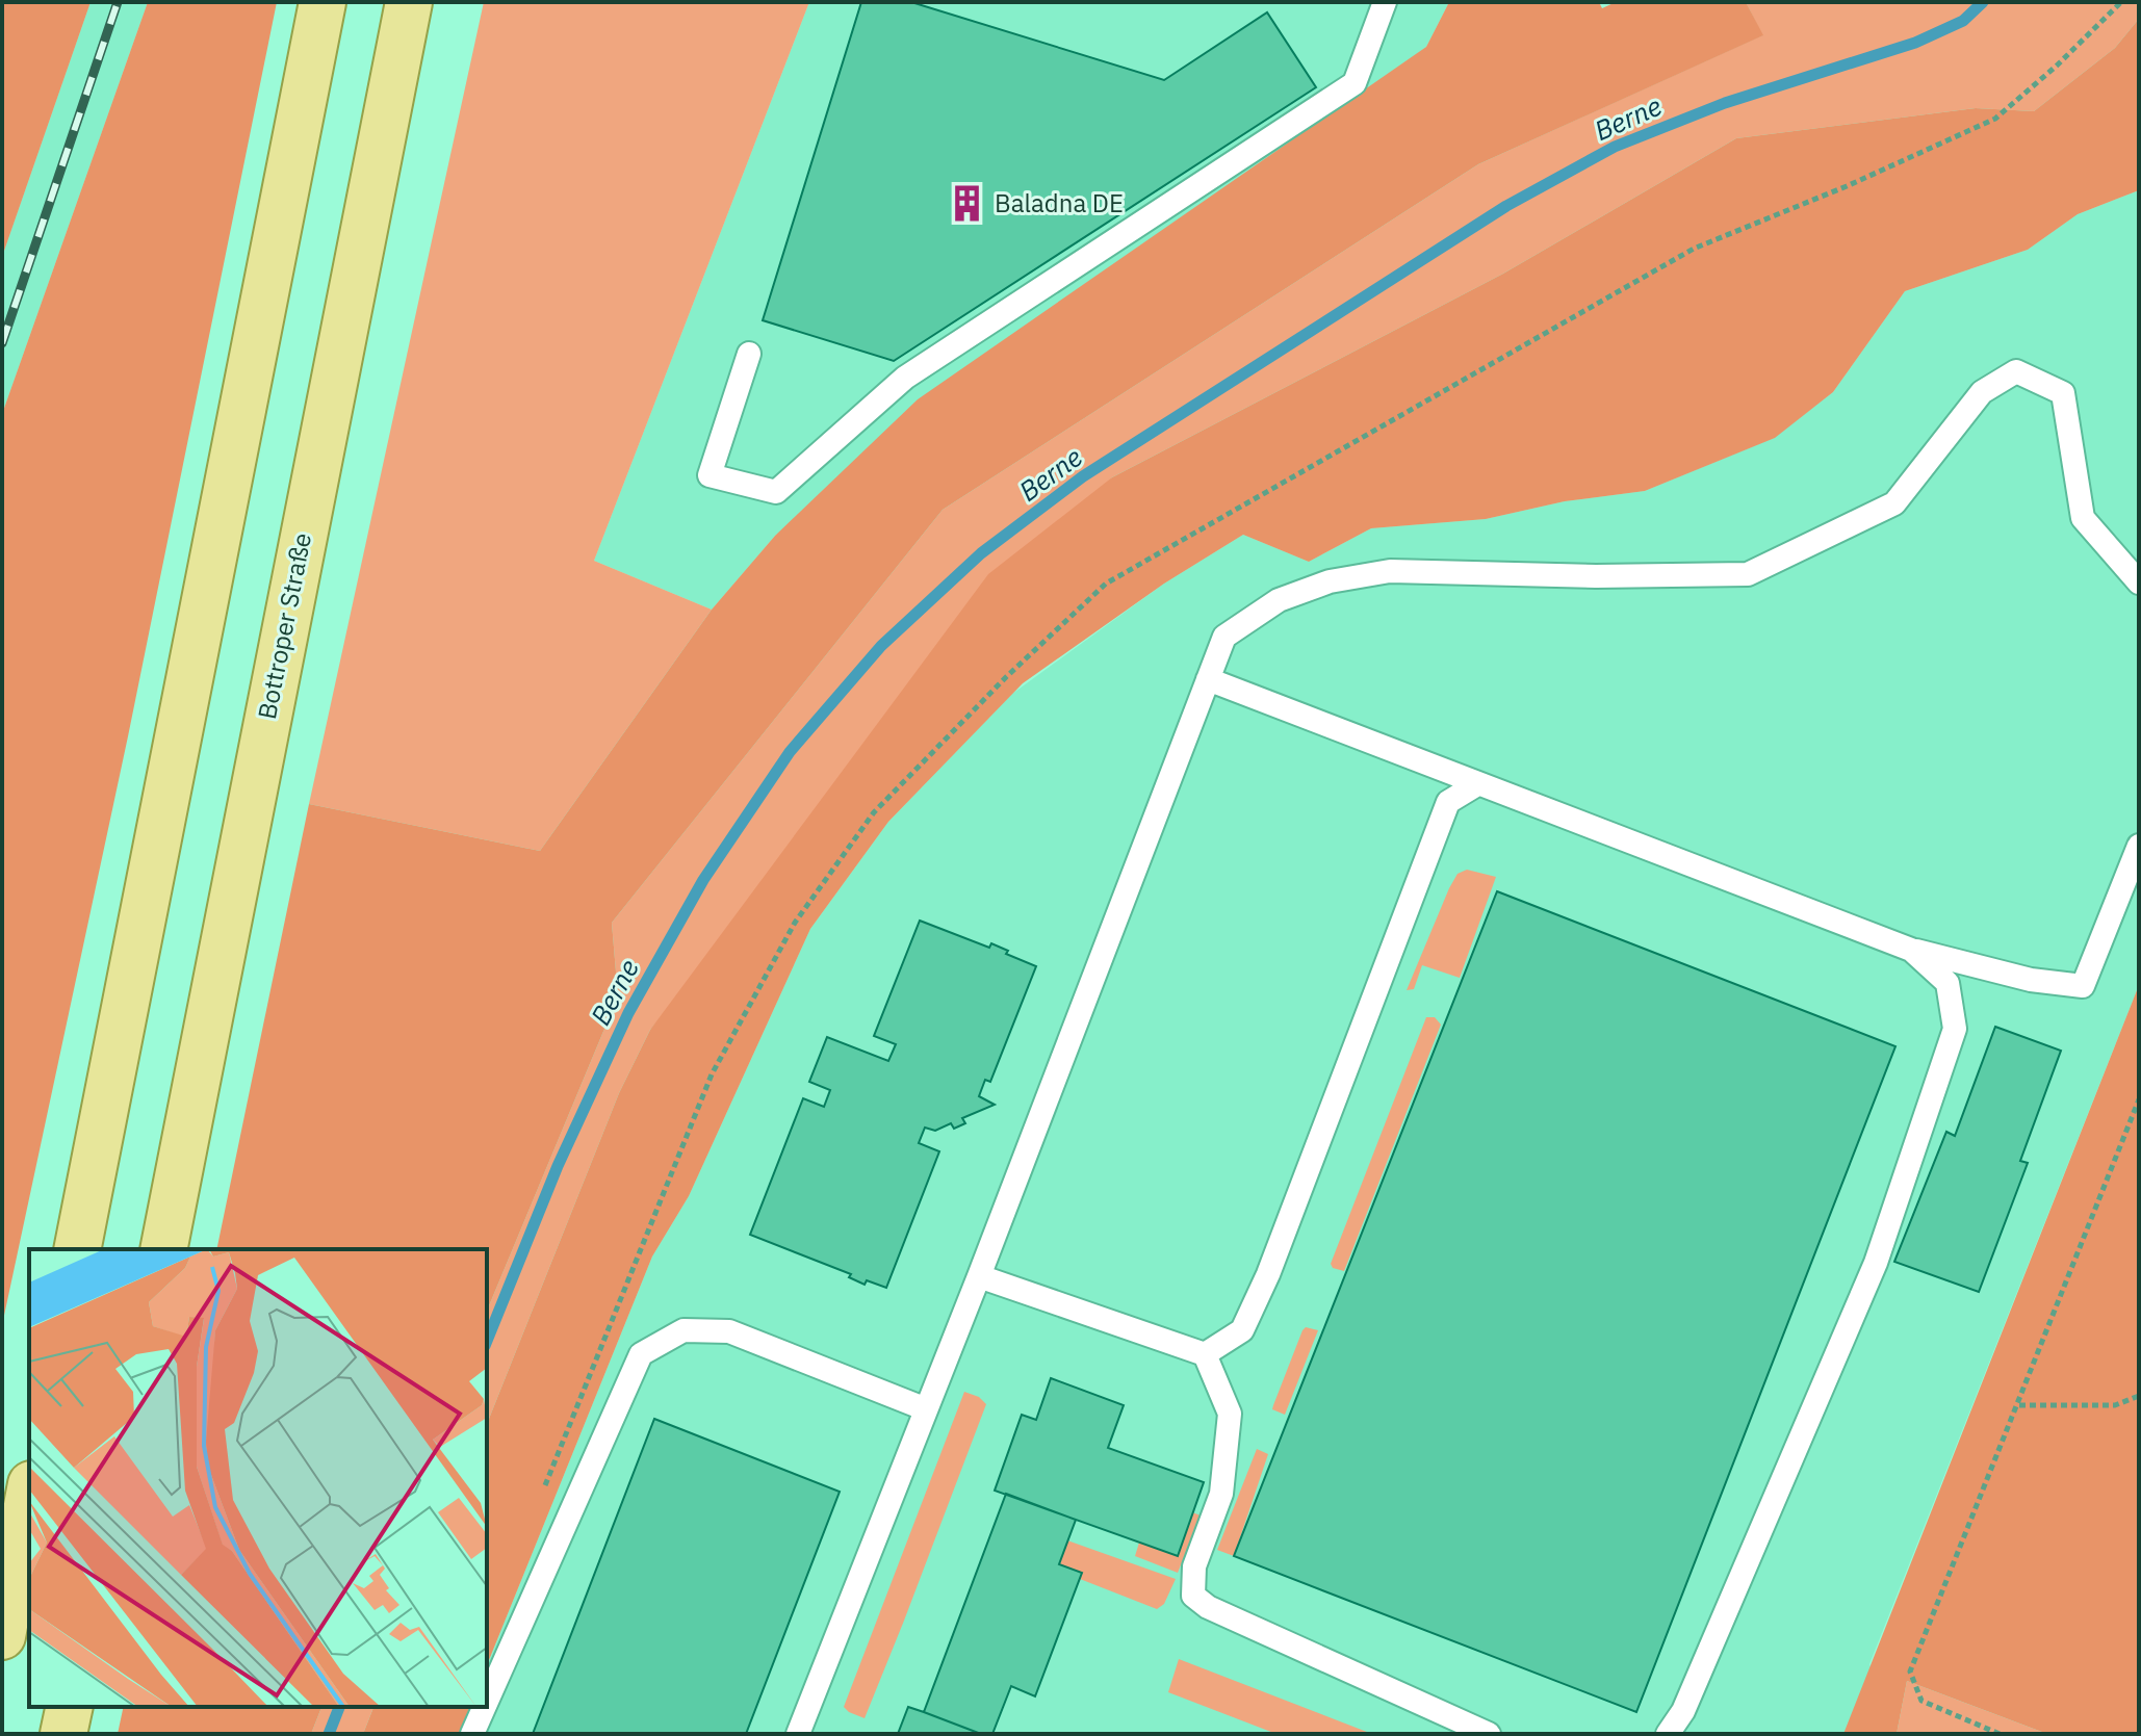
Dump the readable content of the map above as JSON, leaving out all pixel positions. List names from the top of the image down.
{
  "streets": {
    "main road": ["Bottroper Straße"]
  },
  "water": ["Berne"],
  "places": {
    "building": ["Baladna DE"]
  }
}
